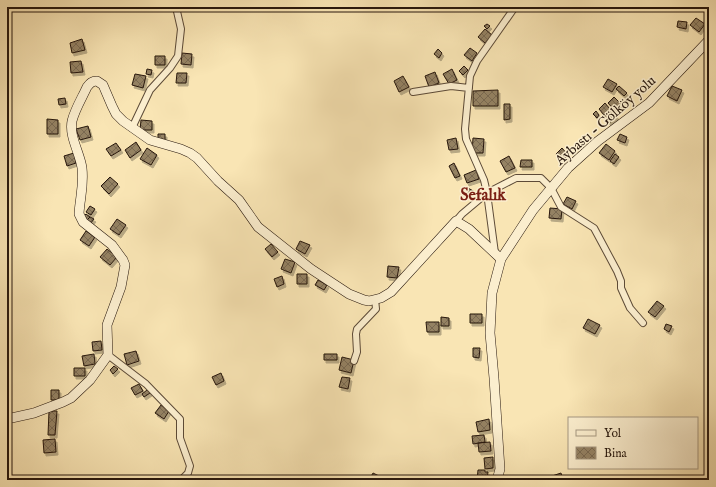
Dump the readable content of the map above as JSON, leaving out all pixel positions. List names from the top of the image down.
{
  "streets": {
    "street": ["Aybastı - Gölköy yolu"]
  },
  "districts": ["Sefalık"],
  "legend": ["Yol", "Bina"]
}
